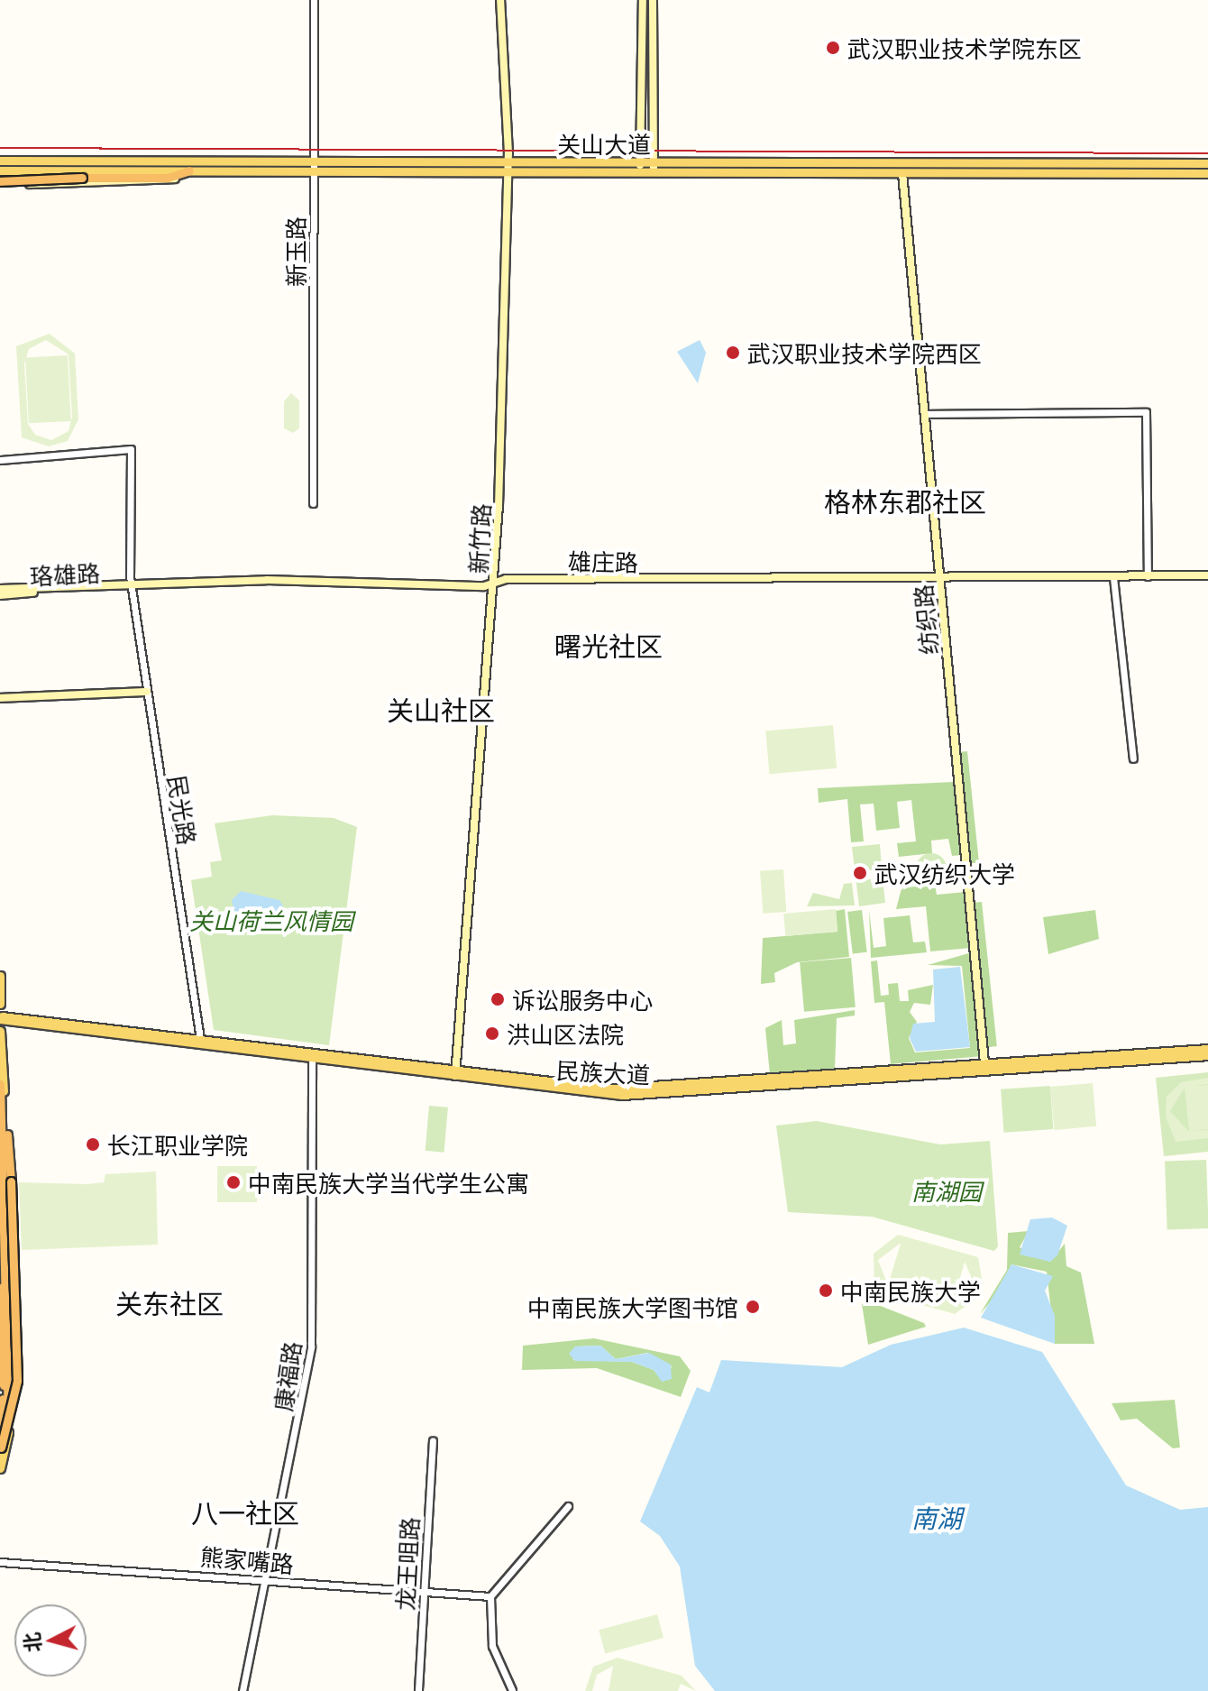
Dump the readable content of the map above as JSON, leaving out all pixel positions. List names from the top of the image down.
{
  "streets": {
    "main road": [
      "关山大道",
      "新竹路",
      "雄庄路",
      "珞雄路",
      "纺织路",
      "民族大道"
    ],
    "street": [
      "新玉路",
      "民光路",
      "康福路",
      "熊家嘴路",
      "龙王咀路"
    ]
  },
  "crossings": [
    ["关山大道", "新玉路"],
    ["关山大道", "新竹路"],
    ["关山大道", "纺织路"],
    ["新竹路", "雄庄路"],
    ["新竹路", "民族大道"],
    ["雄庄路", "珞雄路"],
    ["雄庄路", "纺织路"],
    ["雄庄路", "民光路"],
    ["珞雄路", "民光路"],
    ["纺织路", "民族大道"],
    ["民光路", "民族大道"],
    ["民族大道", "康福路"],
    ["康福路", "熊家嘴路"],
    ["熊家嘴路", "龙王咀路"]
  ],
  "districts": [
    "格林东郡社区",
    "曙光社区",
    "关山社区",
    "关东社区",
    "八一社区"
  ],
  "water": ["南湖"],
  "parks": ["关山荷兰风情园", "南湖园"],
  "places": [
    "武汉职业技术学院东区",
    "武汉职业技术学院西区",
    "武汉纺织大学",
    "诉讼服务中心",
    "洪山区法院",
    "长江职业学院",
    "中南民族大学当代学生公寓",
    "中南民族大学",
    "中南民族大学图书馆"
  ],
  "north": "left"
}
